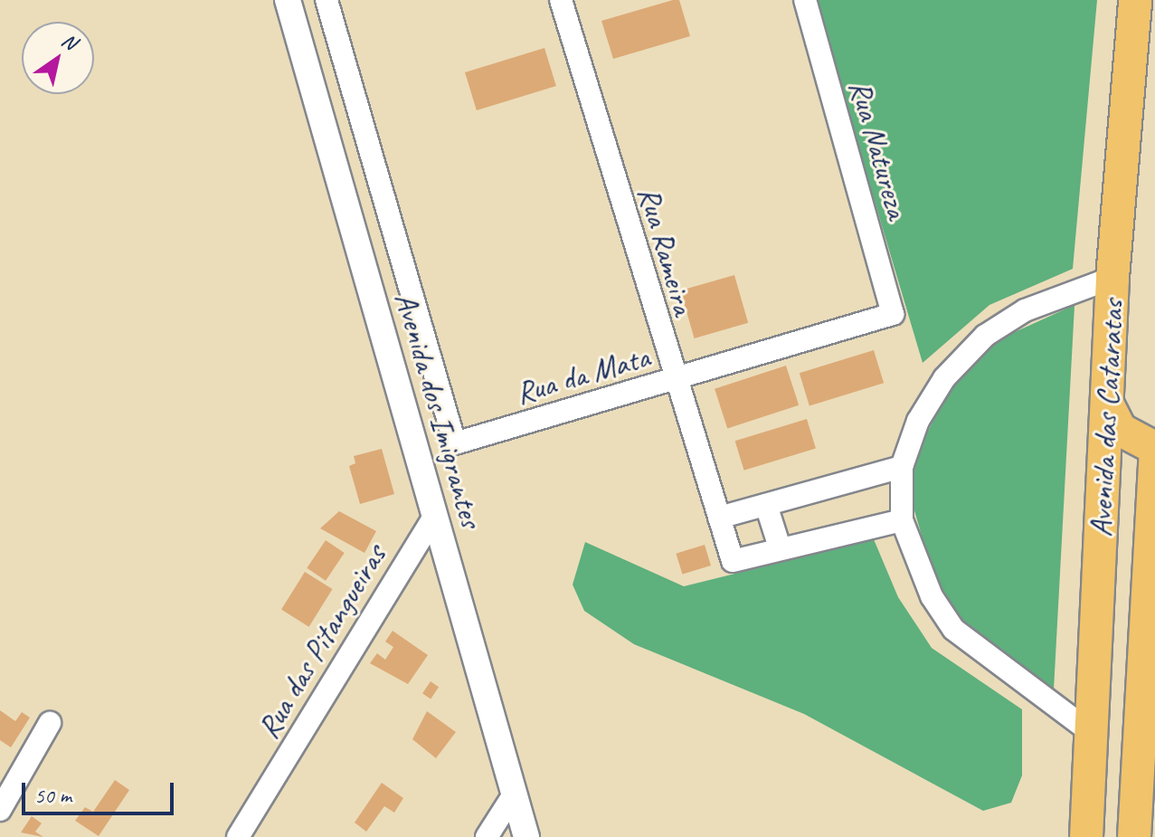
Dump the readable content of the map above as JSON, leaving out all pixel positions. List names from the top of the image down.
{
  "streets": {
    "main road": ["Avenida das Cataratas"],
    "street": [
      "Rua Natureza",
      "Rua Rameira",
      "Rua da Mata",
      "Avenida dos Imigrantes",
      "Rua das Pitangueiras"
    ]
  },
  "crossings": [
    ["Rua Natureza", "Rua da Mata"],
    ["Rua Rameira", "Rua da Mata"],
    ["Avenida dos Imigrantes", "Rua das Pitangueiras"]
  ],
  "scale_bar": "50 m",
  "north": "top right"
}
